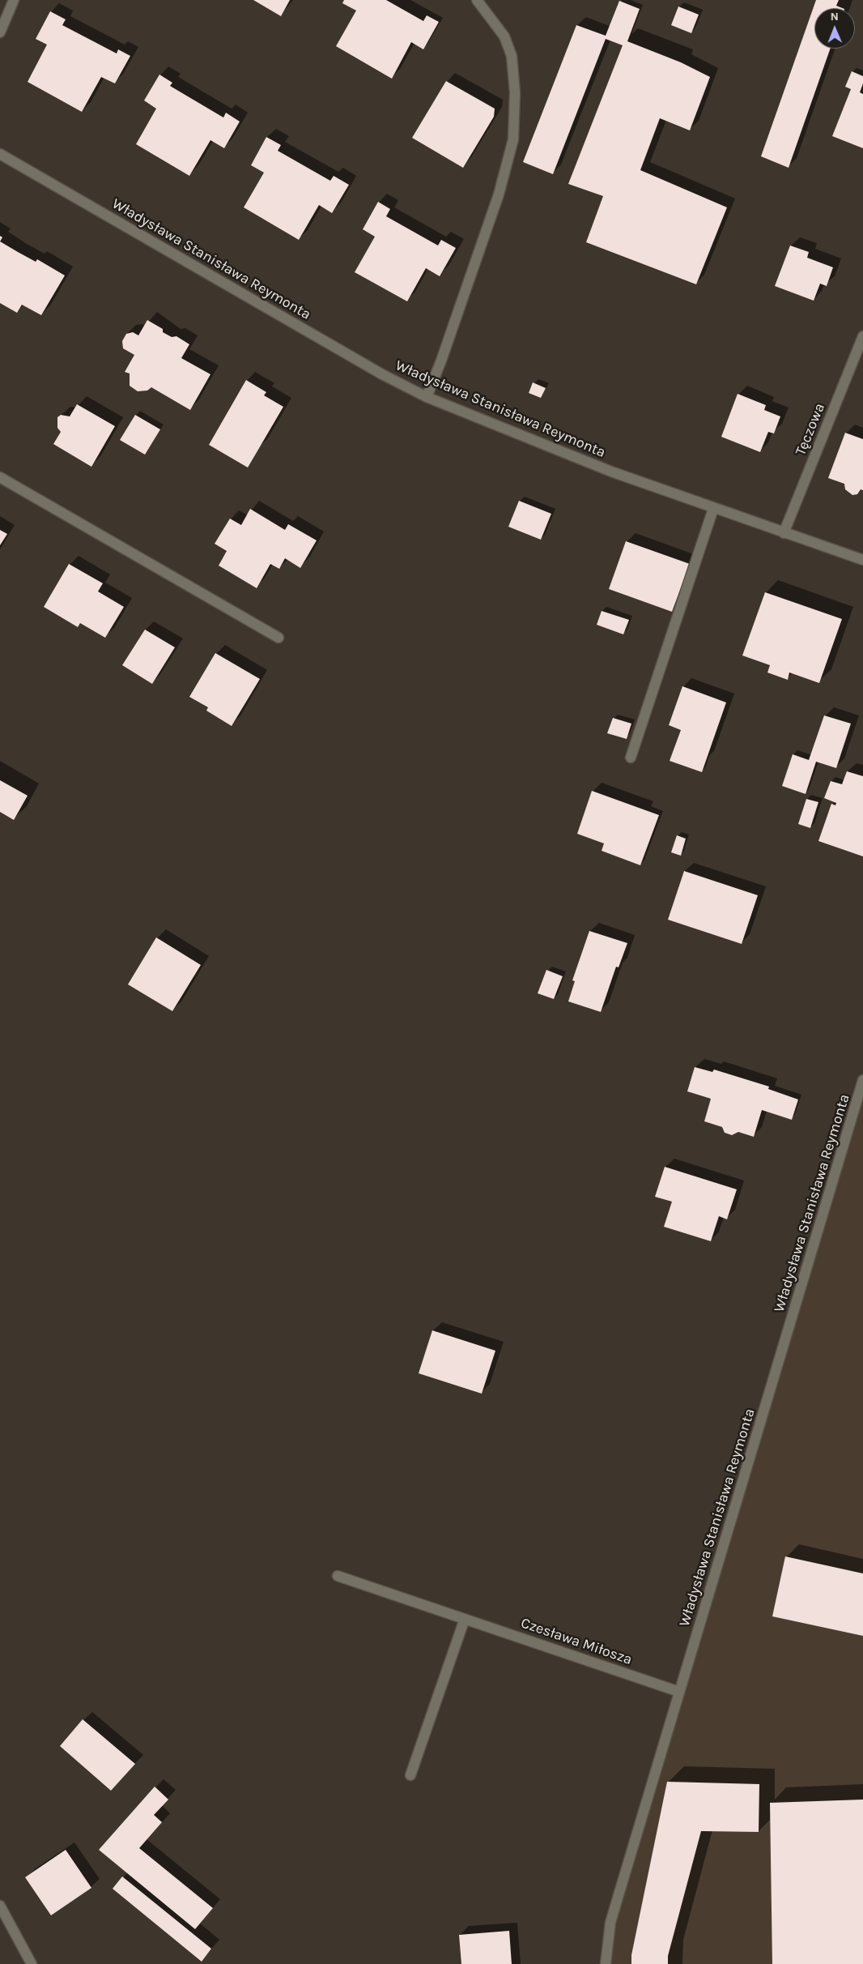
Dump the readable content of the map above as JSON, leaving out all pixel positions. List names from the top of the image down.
{
  "streets": {
    "street": ["Władysława Stanisława Reymonta", "Tęczowa", "Czesława Miłosza"]
  },
  "crossings": [
    ["Władysława Stanisława Reymonta", "Tęczowa"],
    ["Władysława Stanisława Reymonta", "Czesława Miłosza"]
  ],
  "north": "top"
}
